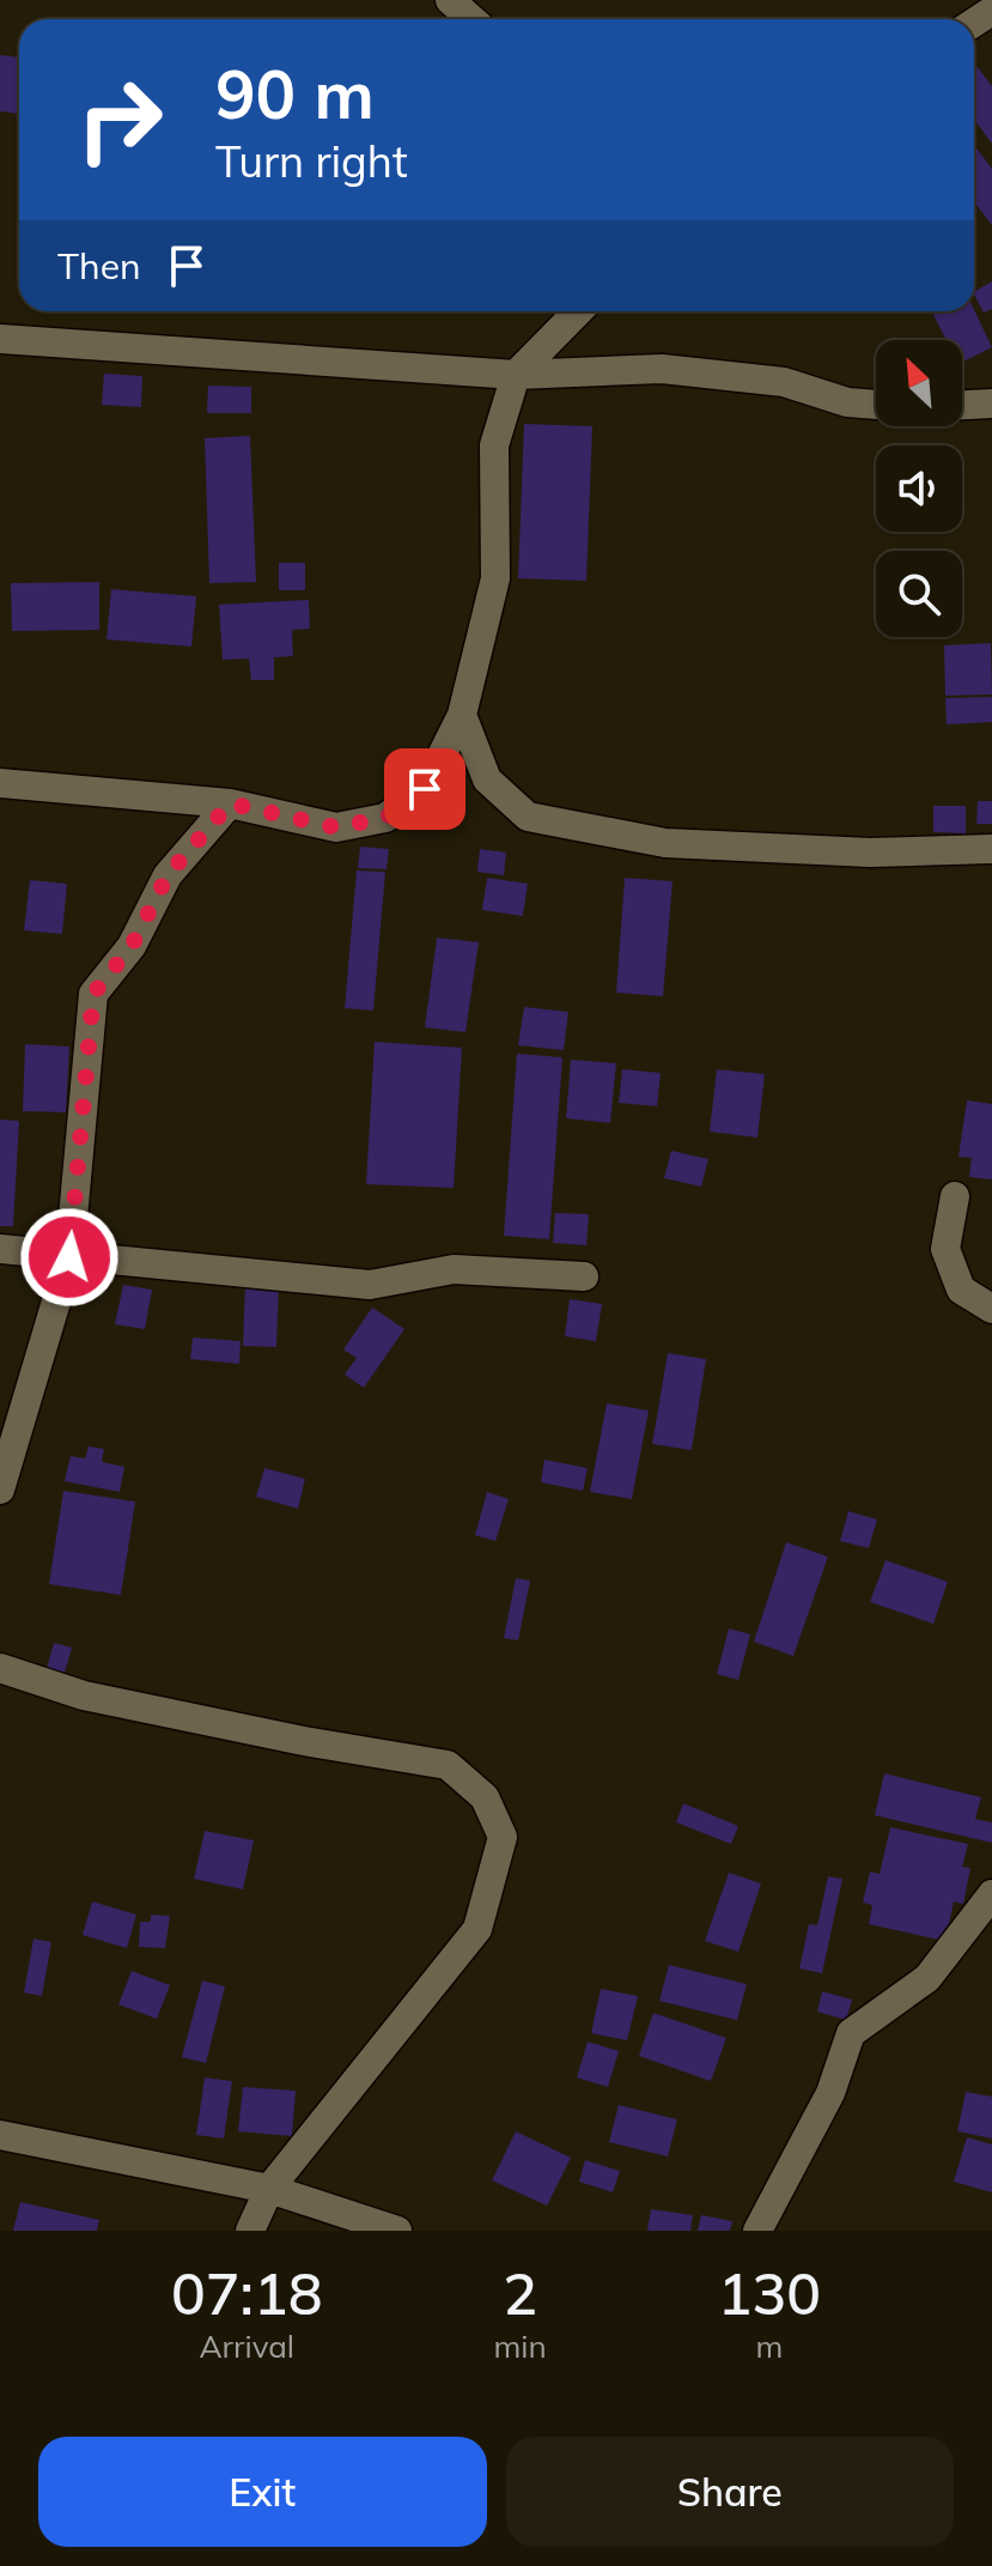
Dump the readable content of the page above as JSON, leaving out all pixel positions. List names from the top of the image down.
{
  "north": "top left",
  "page": {
    "turn": ["90 m", "Turn right"],
    "then": "Then",
    "eta": [
      "07:18",
      "Arrival",
      "2",
      "min",
      "130",
      "m"
    ],
    "buttons": ["Exit", "Share"]
  }
}
